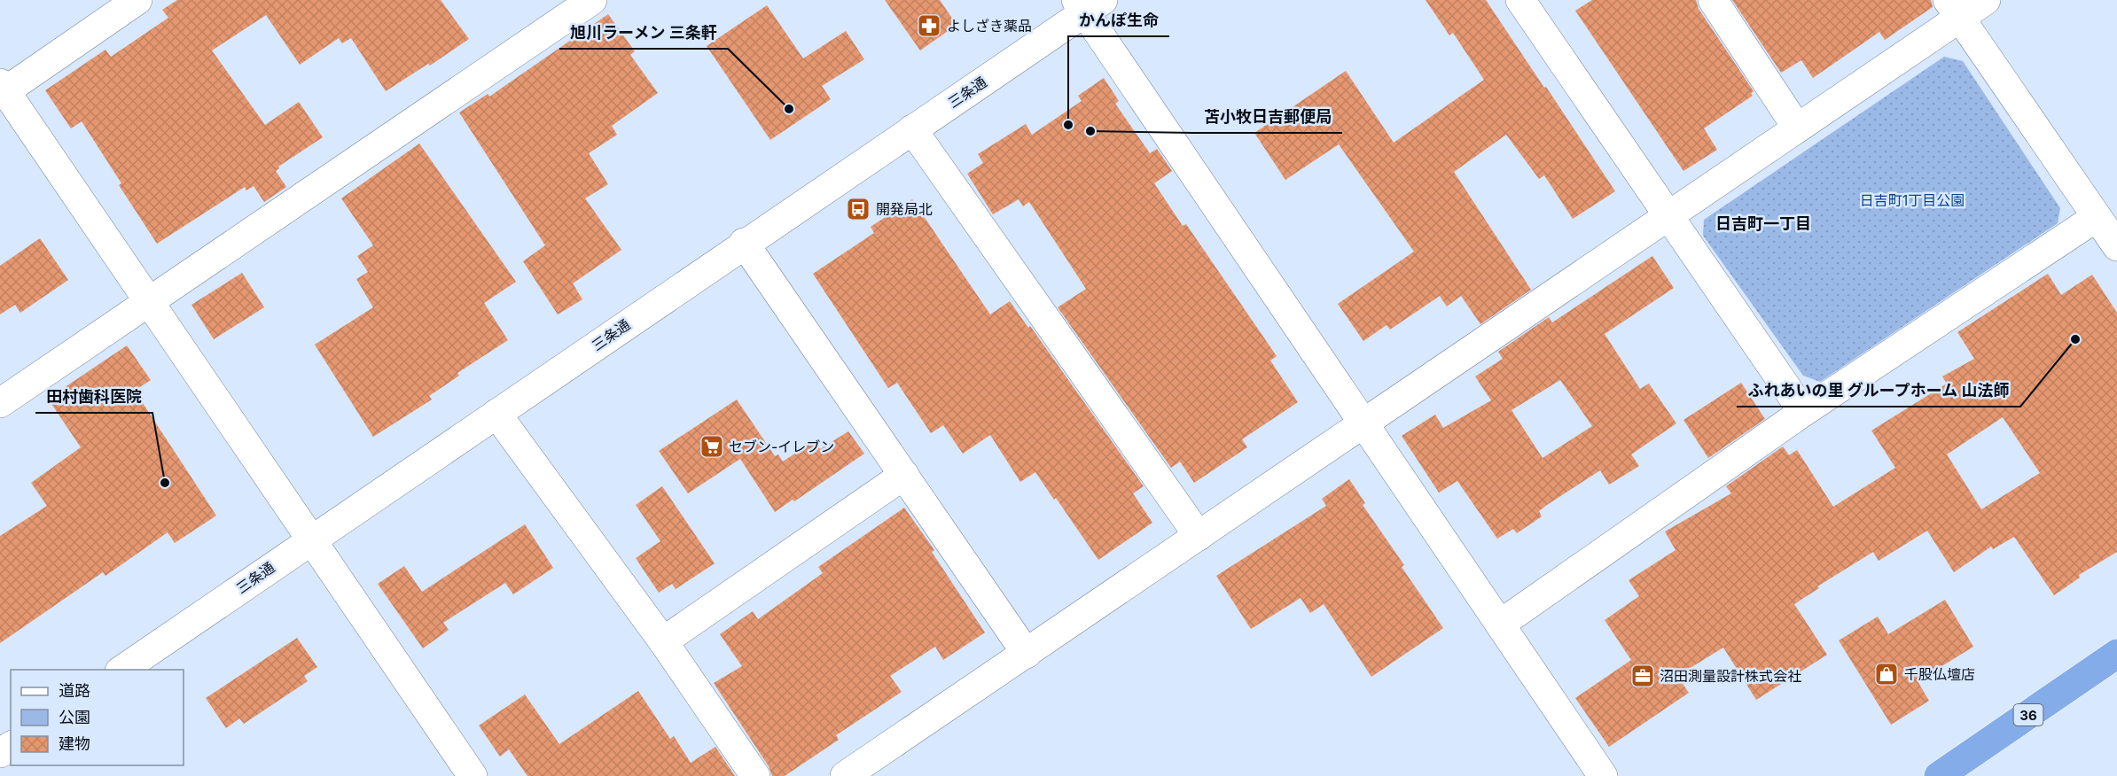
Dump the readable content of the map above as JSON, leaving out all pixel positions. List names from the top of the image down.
{
  "streets": {
    "highway": ["36"],
    "street": ["三条通"]
  },
  "districts": ["日吉町一丁目"],
  "parks": ["日吉町1丁目公園"],
  "places": {
    "pharmacy": ["よしざき薬品"],
    "other": [
      "旭川ラーメン 三条軒",
      "かんぽ生命",
      "苫小牧日吉郵便局",
      "ふれあいの里 グループホーム 山法師",
      "田村歯科医院"
    ],
    "bus stop": ["開発局北"],
    "supermarket": ["セブン-イレブン"],
    "shop": ["千股仏壇店"],
    "office": ["沼田測量設計株式会社"]
  },
  "legend": ["道路", "公園", "建物"]
}
